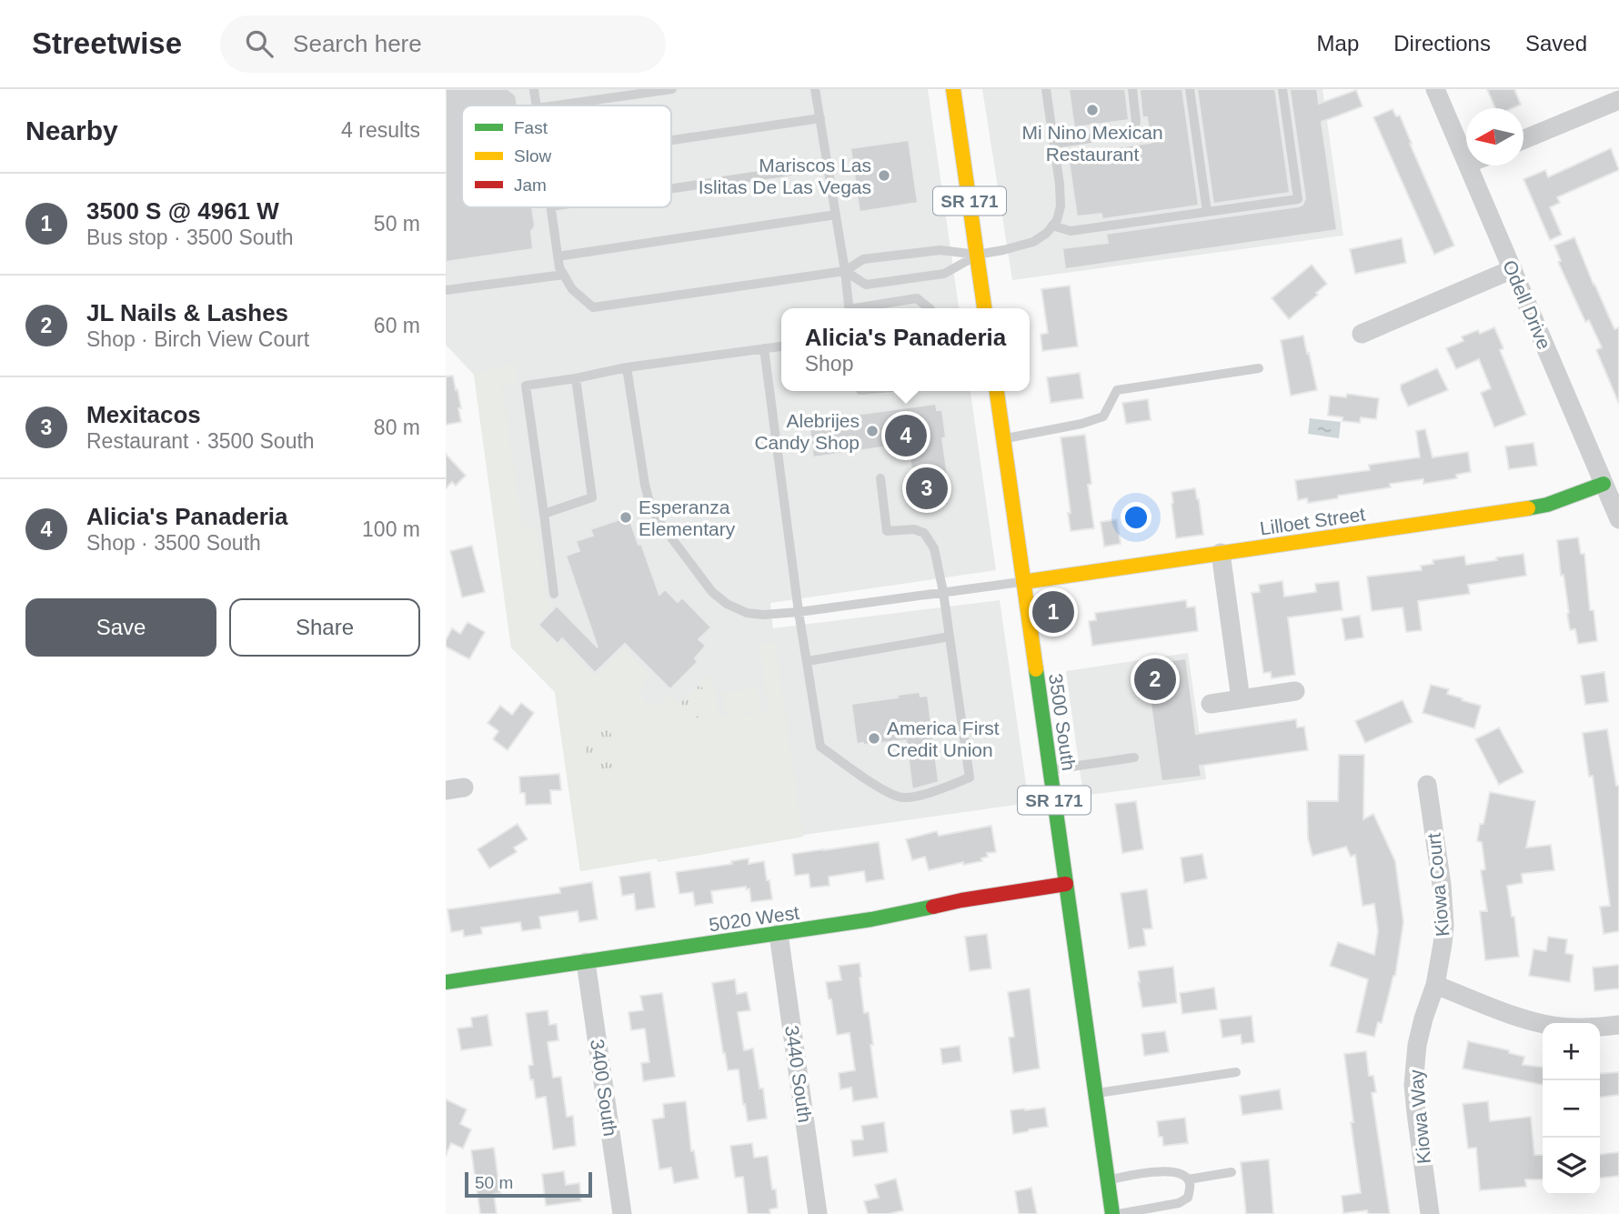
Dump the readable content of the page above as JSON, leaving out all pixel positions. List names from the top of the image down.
{
  "streets": {
    "street": [
      "SR 171",
      "Odell Drive",
      "Lilloet Street",
      "3500 South",
      "Kiowa Court",
      "5020 West",
      "3440 South",
      "3400 South",
      "Kiowa Way"
    ]
  },
  "crossings": [
    ["Odell Drive", "Lilloet Street"],
    ["Lilloet Street", "3500 South"],
    ["3500 South", "5020 West"],
    ["Kiowa Court", "Kiowa Way"],
    ["5020 West", "3440 South"],
    ["5020 West", "3400 South"]
  ],
  "places": [
    "Mi Nino Mexican Restaurant",
    "Mariscos Las Islitas De Las Vegas",
    "Alebrijes Candy Shop",
    "Esperanza Elementary",
    "America First Credit Union"
  ],
  "legend": ["Fast", "Slow", "Jam"],
  "scale_bar": "50 m",
  "north": "left",
  "page": {
    "header": "Streetwise",
    "search": "Search here",
    "nav": ["Map", "Directions", "Saved"],
    "heading": ["Nearby", "4 results"],
    "list": [
      {
        "mark": "1",
        "name": "3500 S @ 4961 W",
        "note": "Bus stop · 3500 South",
        "value": "50 m"
      },
      {
        "mark": "2",
        "name": "JL Nails & Lashes",
        "note": "Shop · Birch View Court",
        "value": "60 m"
      },
      {
        "mark": "3",
        "name": "Mexitacos",
        "note": "Restaurant · 3500 South",
        "value": "80 m"
      },
      {
        "mark": "4",
        "name": "Alicia's Panaderia",
        "note": "Shop · 3500 South",
        "value": "100 m"
      }
    ],
    "popup": ["Alicia's Panaderia", "Shop"],
    "pins": [
      "4",
      "3",
      "1",
      "2"
    ],
    "buttons": ["Save", "Share"],
    "map_buttons": ["+", "−"],
    "scale": "50 m"
  }
}
